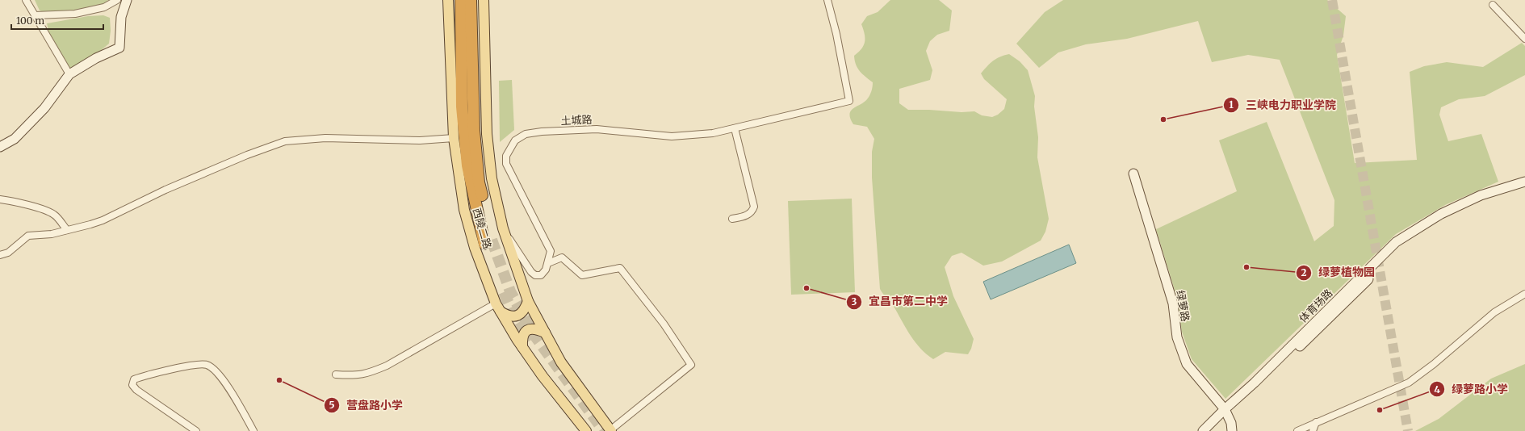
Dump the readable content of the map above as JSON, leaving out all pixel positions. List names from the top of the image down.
{
  "streets": {
    "main road": ["西陵二路"],
    "street": ["土城路", "绿萝路", "体育场路"]
  },
  "crossings": [
    ["绿萝路", "体育场路"]
  ],
  "places": [
    "三峡电力职业学院",
    "绿萝植物园",
    "宜昌市第二中学",
    "营盘路小学",
    "绿萝路小学"
  ],
  "scale_bar": "100 m"
}
